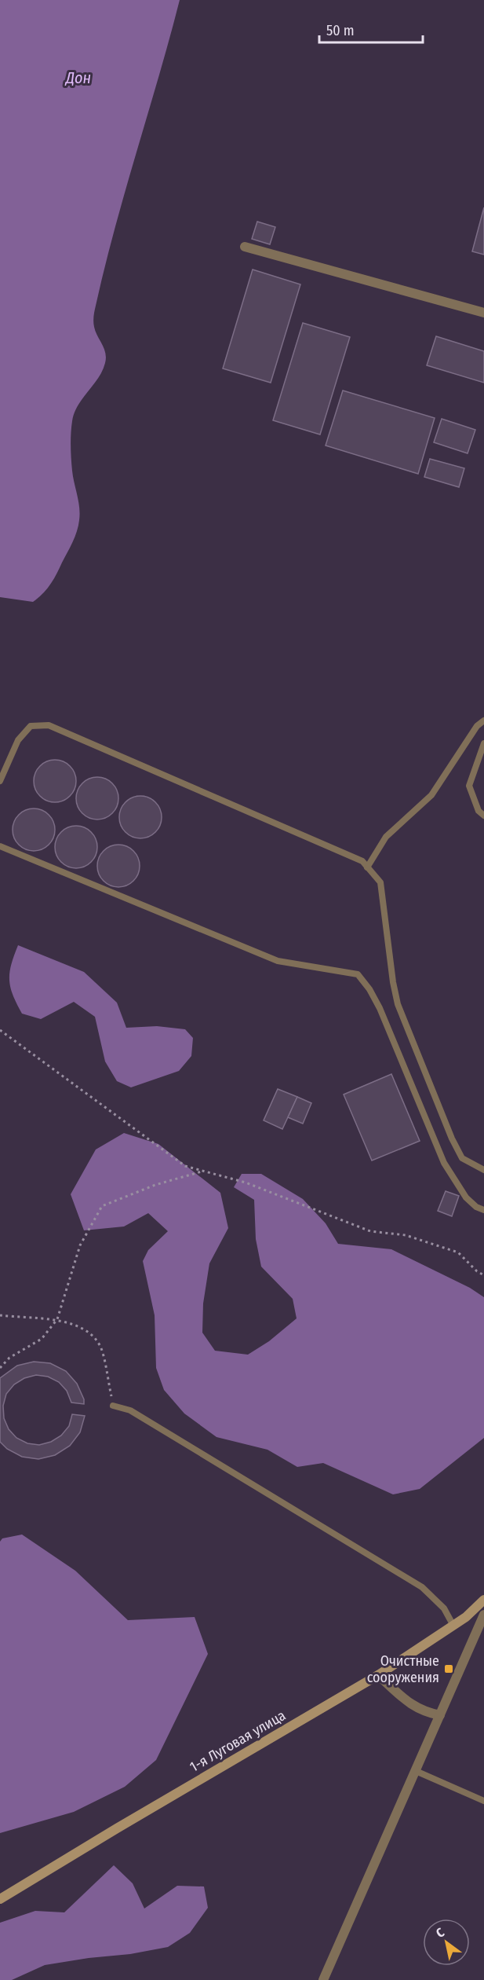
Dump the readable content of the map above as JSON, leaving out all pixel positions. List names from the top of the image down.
{
  "streets": {
    "main road": ["1-я Луговая улица"]
  },
  "water": ["Дон"],
  "places": {
    "transit": ["Очистные сооружения"]
  },
  "scale_bar": "50 m",
  "north": "top left"
}
